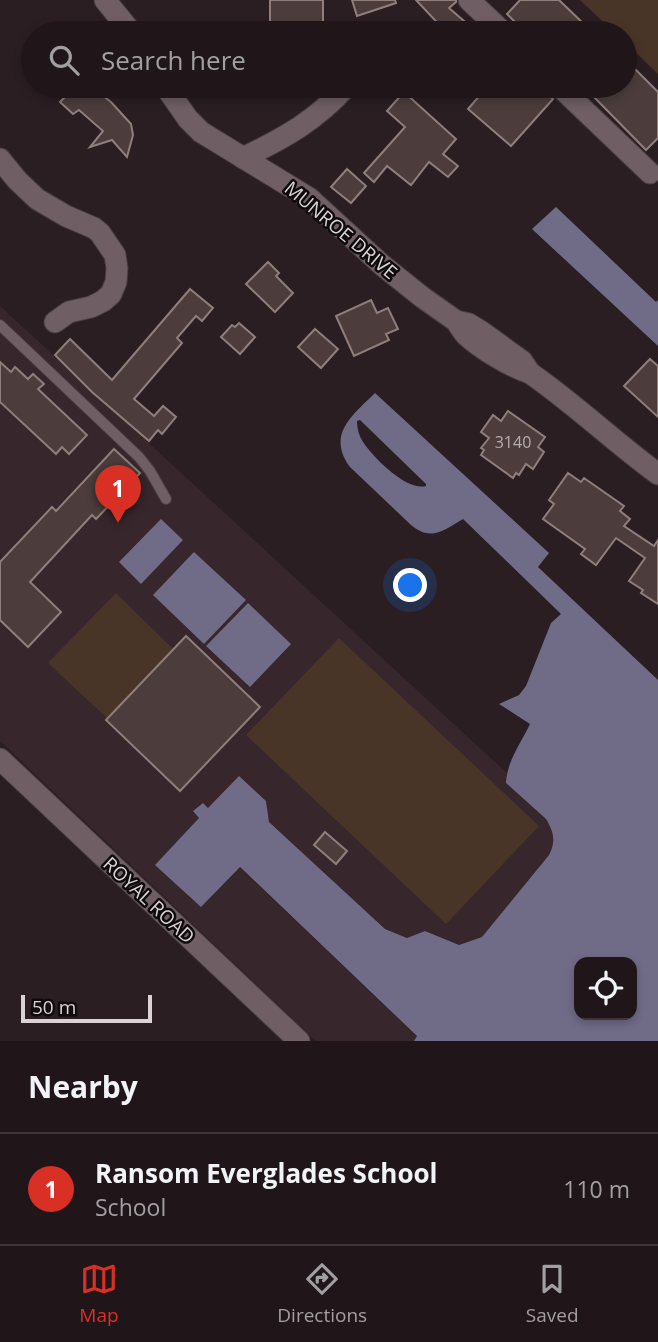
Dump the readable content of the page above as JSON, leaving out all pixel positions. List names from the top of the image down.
{
  "streets": {
    "street": ["MUNROE DRIVE", "ROYAL ROAD"]
  },
  "house_numbers": ["3140"],
  "scale_bar": "50 m",
  "page": {
    "search": "Search here",
    "pins": "1",
    "scale": "50 m",
    "heading": "Nearby",
    "list": [
      {
        "mark": "1",
        "name": "Ransom Everglades School",
        "note": "School",
        "value": "110 m"
      }
    ],
    "nav": ["Map", "Directions", "Saved"]
  }
}
